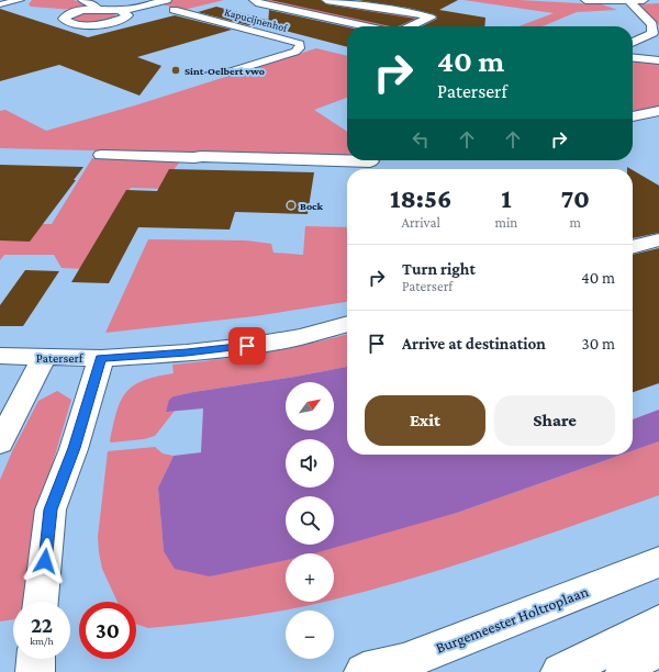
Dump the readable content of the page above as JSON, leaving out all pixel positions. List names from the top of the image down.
{
  "streets": {
    "street": ["Kapucijnenhof", "Paterserf", "Burgemeester Holtroplaan"]
  },
  "places": ["Sint-Oelbert vwo", "Bock"],
  "north": "top right",
  "page": {
    "turn": ["40 m", "Paterserf"],
    "eta": [
      "18:56",
      "Arrival",
      "1",
      "min",
      "70",
      "m"
    ],
    "list": [
      {
        "name": "Turn right",
        "note": "Paterserf",
        "value": "40 m"
      },
      {
        "name": "Arrive at destination",
        "value": "30 m"
      }
    ],
    "map_buttons": ["+", "−"],
    "buttons": ["Exit", "Share"],
    "speed": "22 km/h",
    "limit": "30"
  }
}
